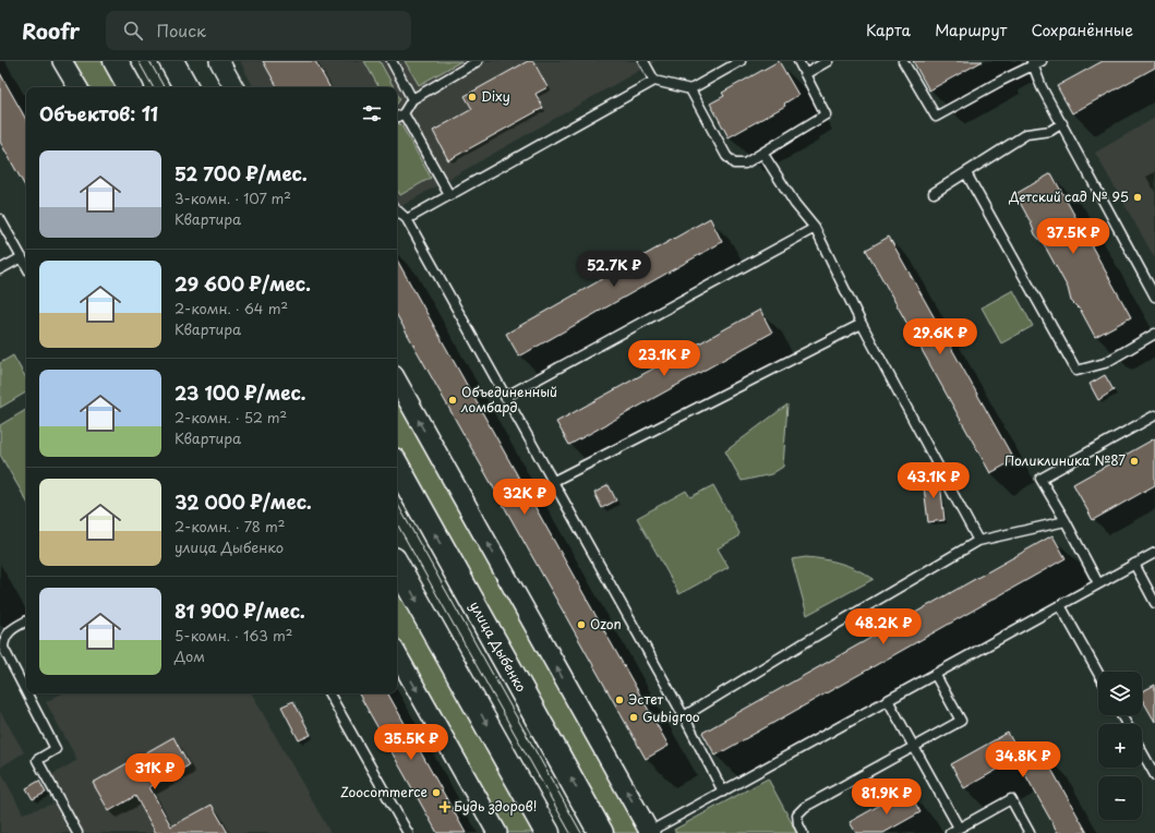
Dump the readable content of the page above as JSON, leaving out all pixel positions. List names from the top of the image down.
{
  "streets": {
    "main road": ["улица Дыбенко"]
  },
  "places": {
    "other": [
      "Dixy",
      "Детский сад № 95",
      "Объединенный ломбард",
      "Поликлиника №87",
      "Ozon",
      "Эстет",
      "Gubigroo",
      "Zoocommerce"
    ],
    "health": ["Будь здоров!"]
  },
  "page": {
    "header": "Roofr",
    "search": "Поиск",
    "nav": ["Карта", "Маршрут", "Сохранённые"],
    "heading": "Объектов: 11",
    "list": [
      {
        "name": "52 700 ₽/мес.",
        "note": "3-комн. · 107 m² · Квартира"
      },
      {
        "name": "29 600 ₽/мес.",
        "note": "2-комн. · 64 m² · Квартира"
      },
      {
        "name": "23 100 ₽/мес.",
        "note": "2-комн. · 52 m² · Квартира"
      },
      {
        "name": "32 000 ₽/мес.",
        "note": "2-комн. · 78 m² · улица Дыбенко"
      },
      {
        "name": "81 900 ₽/мес.",
        "note": "5-комн. · 163 m² · Дом"
      }
    ],
    "price": [
      "37.5K ₽",
      "52.7K ₽",
      "29.6K ₽",
      "23.1K ₽",
      "43.1K ₽",
      "32K ₽",
      "48.2K ₽",
      "35.5K ₽",
      "34.8K ₽",
      "31K ₽",
      "81.9K ₽"
    ],
    "map_buttons": ["+", "−"]
  }
}
